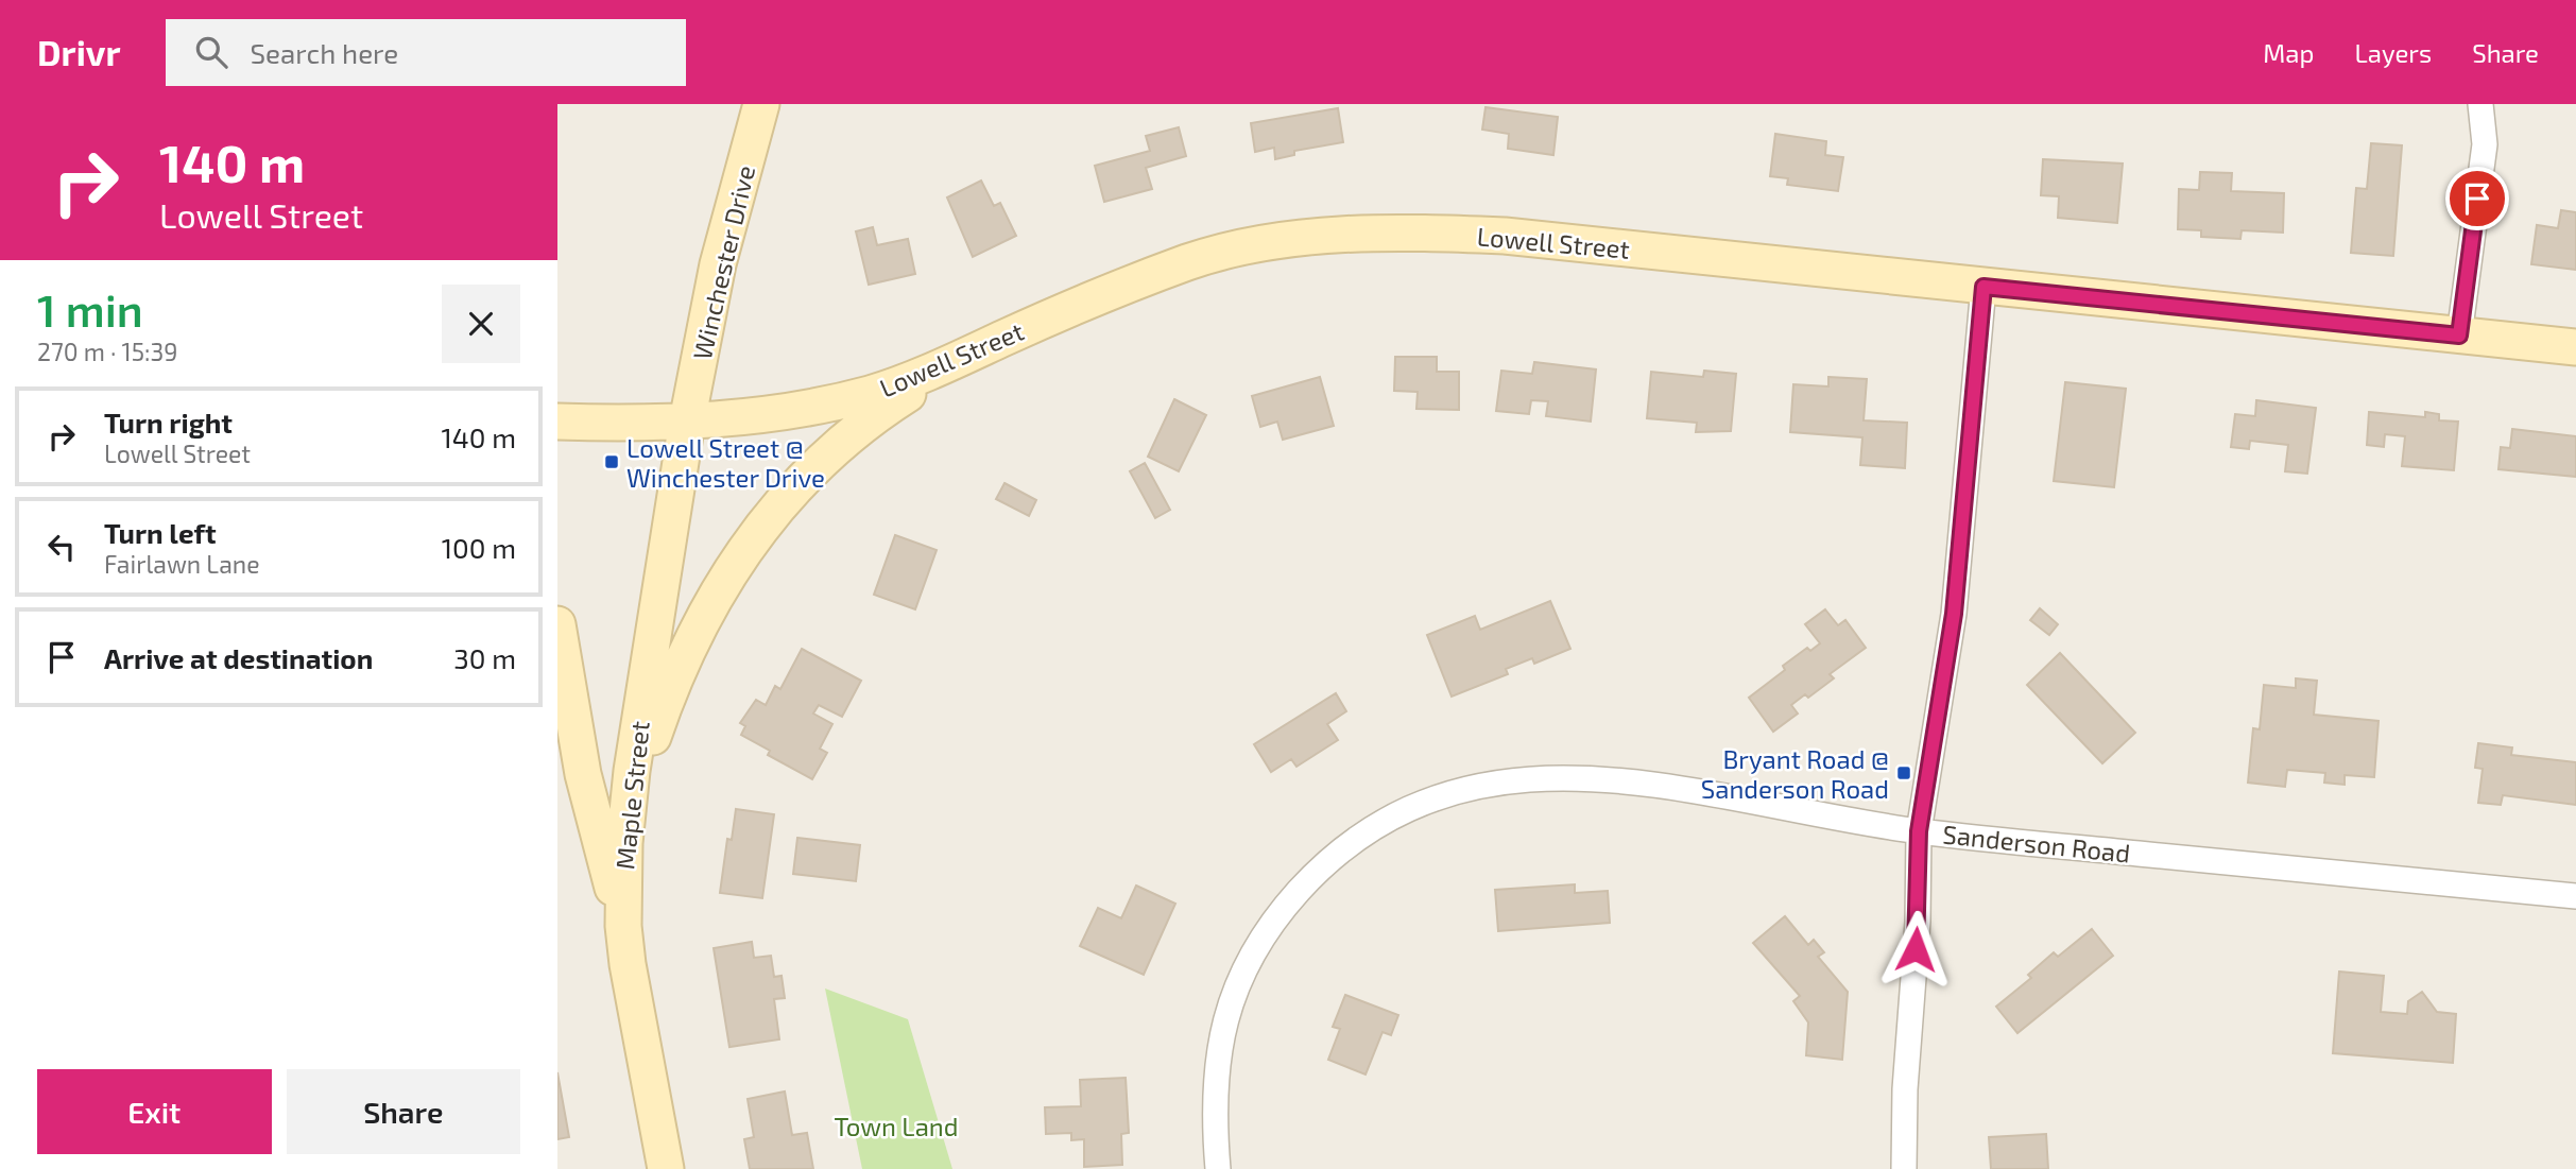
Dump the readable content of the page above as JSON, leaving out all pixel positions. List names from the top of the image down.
{
  "streets": {
    "main road": ["Lowell Street", "Winchester Drive", "Maple Street"],
    "street": ["Sanderson Road"]
  },
  "crossings": [
    ["Lowell Street", "Winchester Drive"],
    ["Lowell Street", "Maple Street"],
    ["Winchester Drive", "Maple Street"]
  ],
  "parks": ["Town Land"],
  "places": {
    "transit": ["Lowell Street @ Winchester Drive", "Bryant Road @ Sanderson Road"]
  },
  "page": {
    "header": "Drivr",
    "search": "Search here",
    "nav": ["Map", "Layers", "Share"],
    "turn": ["140 m", "Lowell Street"],
    "heading": ["1 min", "270 m · 15:39"],
    "list": [
      {
        "name": "Turn right",
        "note": "Lowell Street",
        "value": "140 m"
      },
      {
        "name": "Turn left",
        "note": "Fairlawn Lane",
        "value": "100 m"
      },
      {
        "name": "Arrive at destination",
        "value": "30 m"
      }
    ],
    "buttons": ["Exit", "Share"]
  }
}
